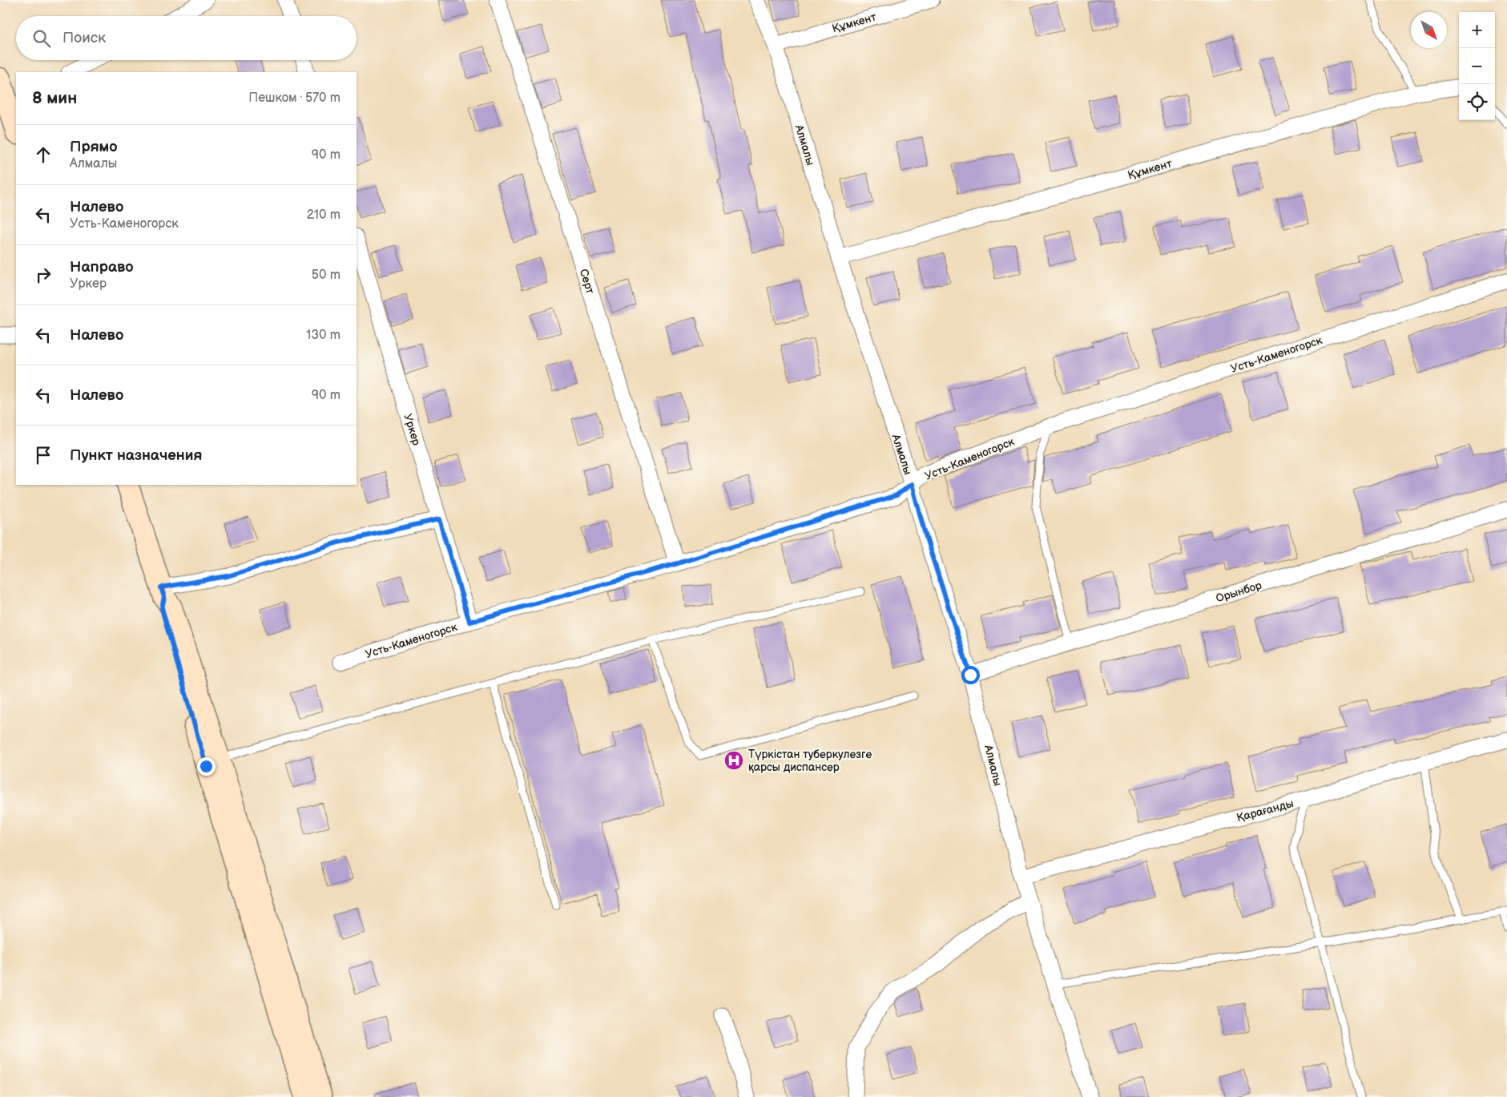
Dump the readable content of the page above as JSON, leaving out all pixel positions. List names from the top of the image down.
{
  "streets": {
    "street": [
      "Құмкент",
      "Алмалы",
      "Серт",
      "Усть-Каменогорск",
      "Уркер",
      "Орынбор",
      "Қарағанды"
    ]
  },
  "crossings": [
    ["Құмкент", "Алмалы"],
    ["Алмалы", "Усть-Каменогорск"],
    ["Алмалы", "Орынбор"],
    ["Алмалы", "Қарағанды"],
    ["Серт", "Усть-Каменогорск"],
    ["Усть-Каменогорск", "Уркер"]
  ],
  "places": {
    "hospital": ["Түркістан туберкулезге қарсы диспансер"]
  },
  "north": "bottom right",
  "page": {
    "map_buttons": ["+", "−"],
    "search": "Поиск",
    "heading": ["8 мин", "Пешком · 570 m"],
    "list": [
      ["Прямо", "Алмалы", "90 m"],
      ["Налево", "Усть-Каменогорск", "210 m"],
      ["Направо", "Уркер", "50 m"],
      ["Налево", "130 m"],
      ["Налево", "90 m"],
      "Пункт назначения"
    ]
  }
}
